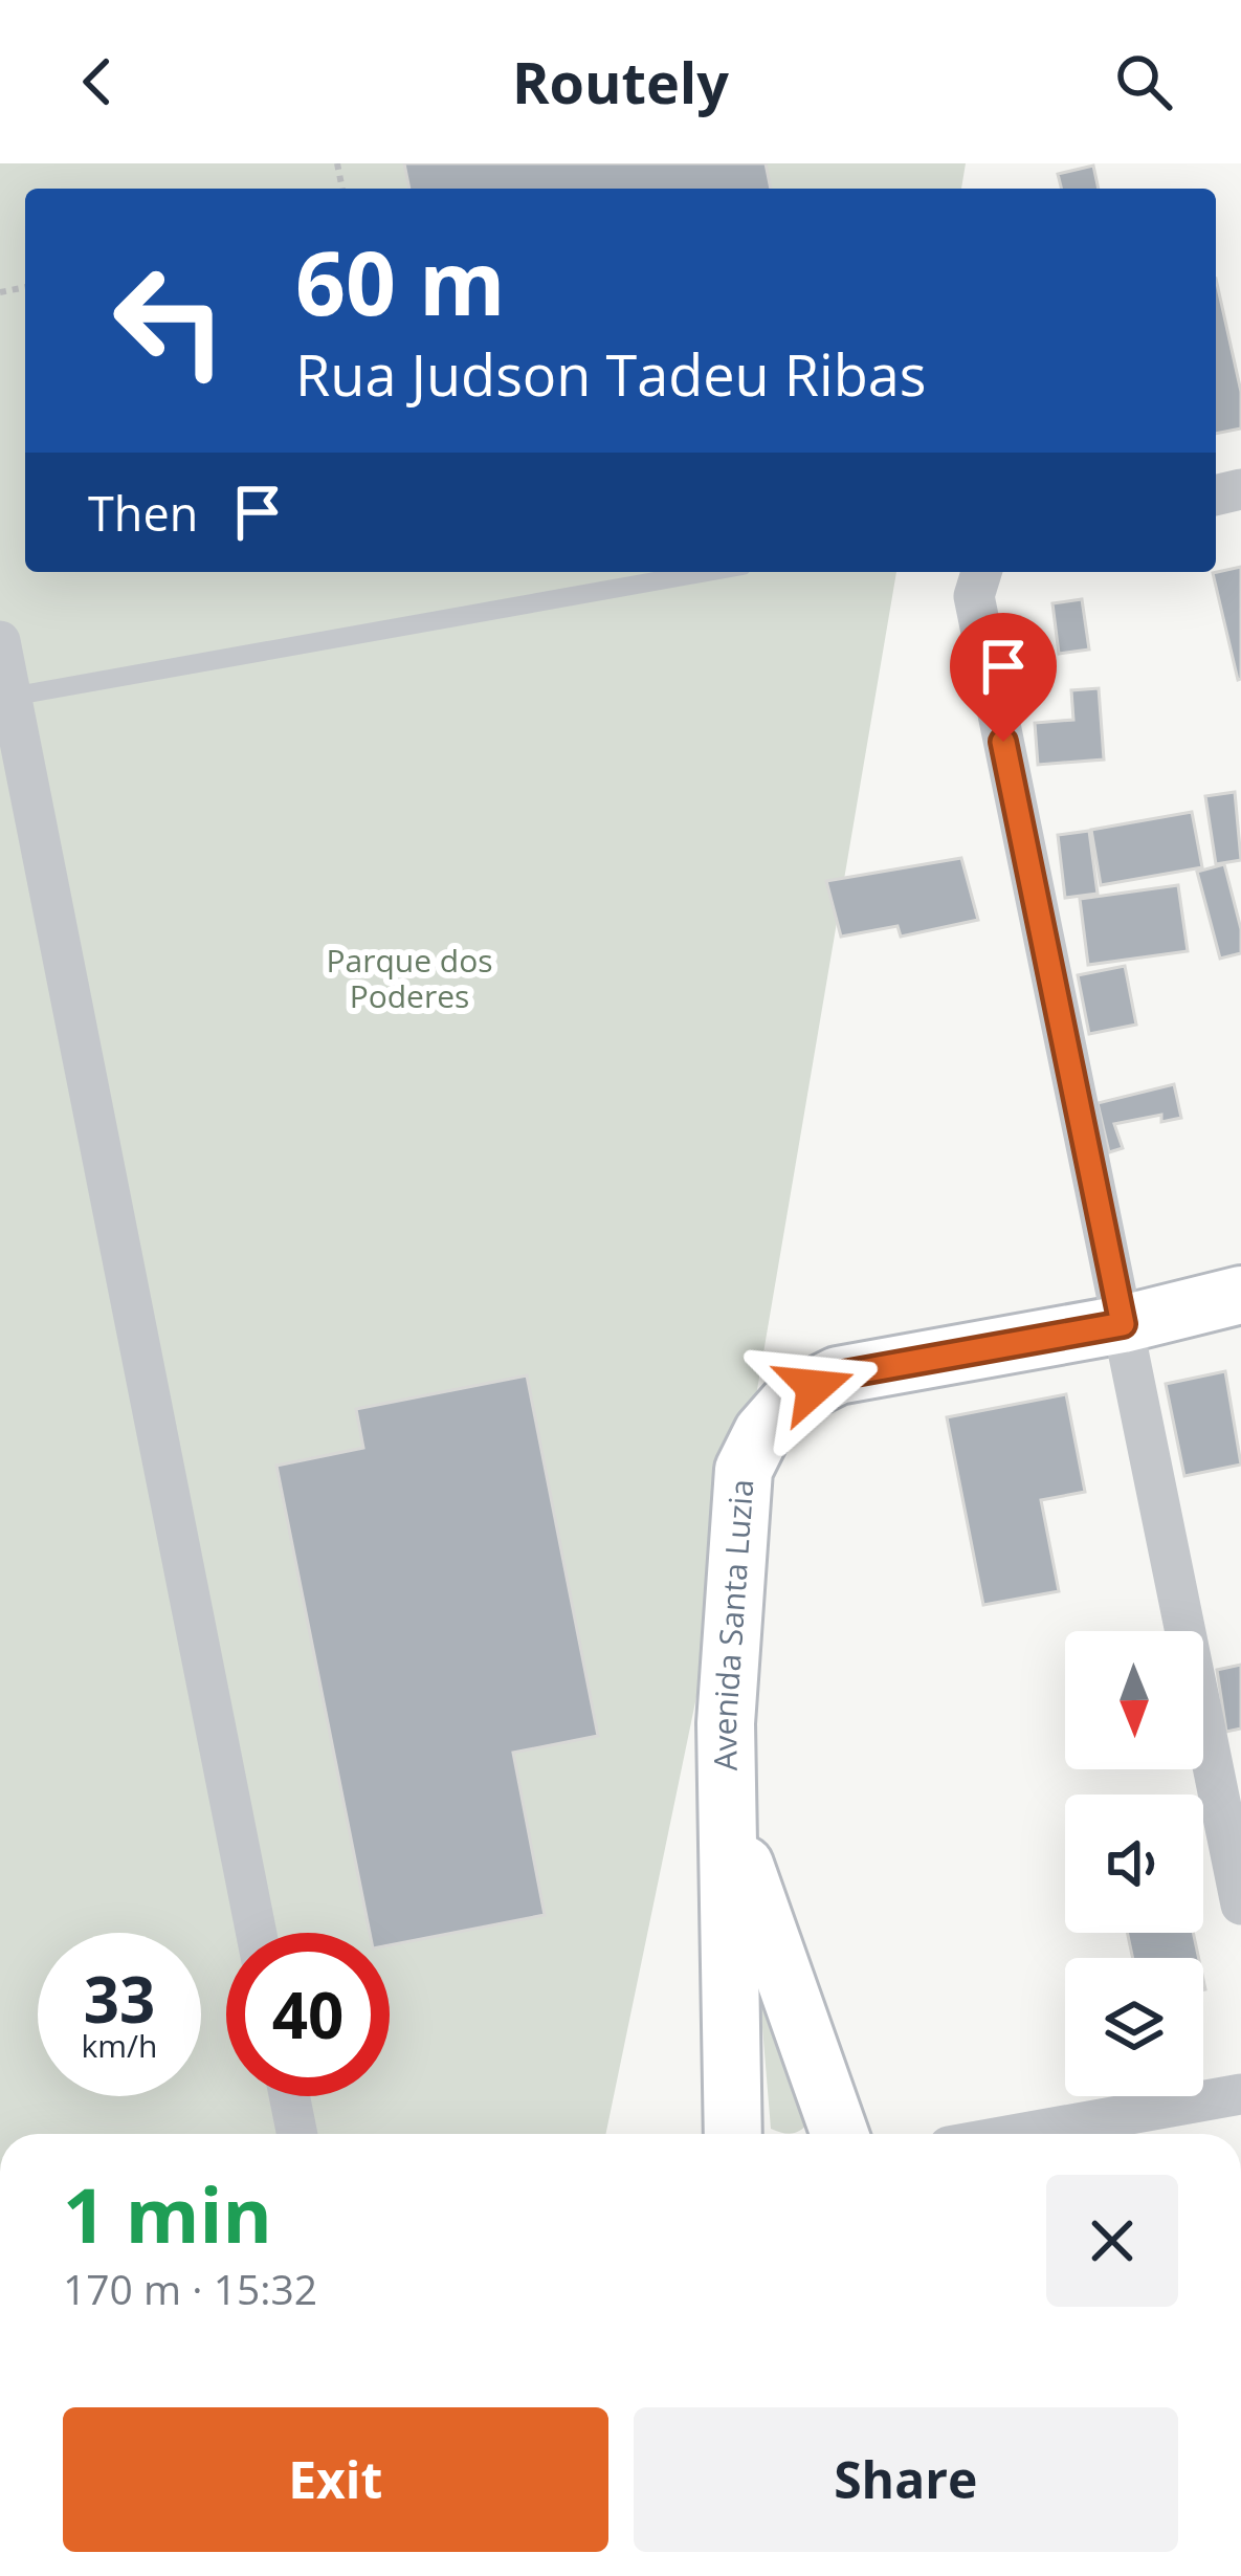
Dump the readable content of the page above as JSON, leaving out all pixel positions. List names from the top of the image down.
{
  "streets": {
    "street": ["Avenida Santa Luzia"]
  },
  "parks": ["Parque dos Poderes"],
  "north": "bottom",
  "page": {
    "header": "Routely",
    "turn": ["60 m", "Rua Judson Tadeu Ribas"],
    "then": "Then",
    "speed": "33 km/h",
    "limit": "40",
    "heading": ["1 min", "170 m · 15:32"],
    "buttons": ["Exit", "Share"]
  }
}
